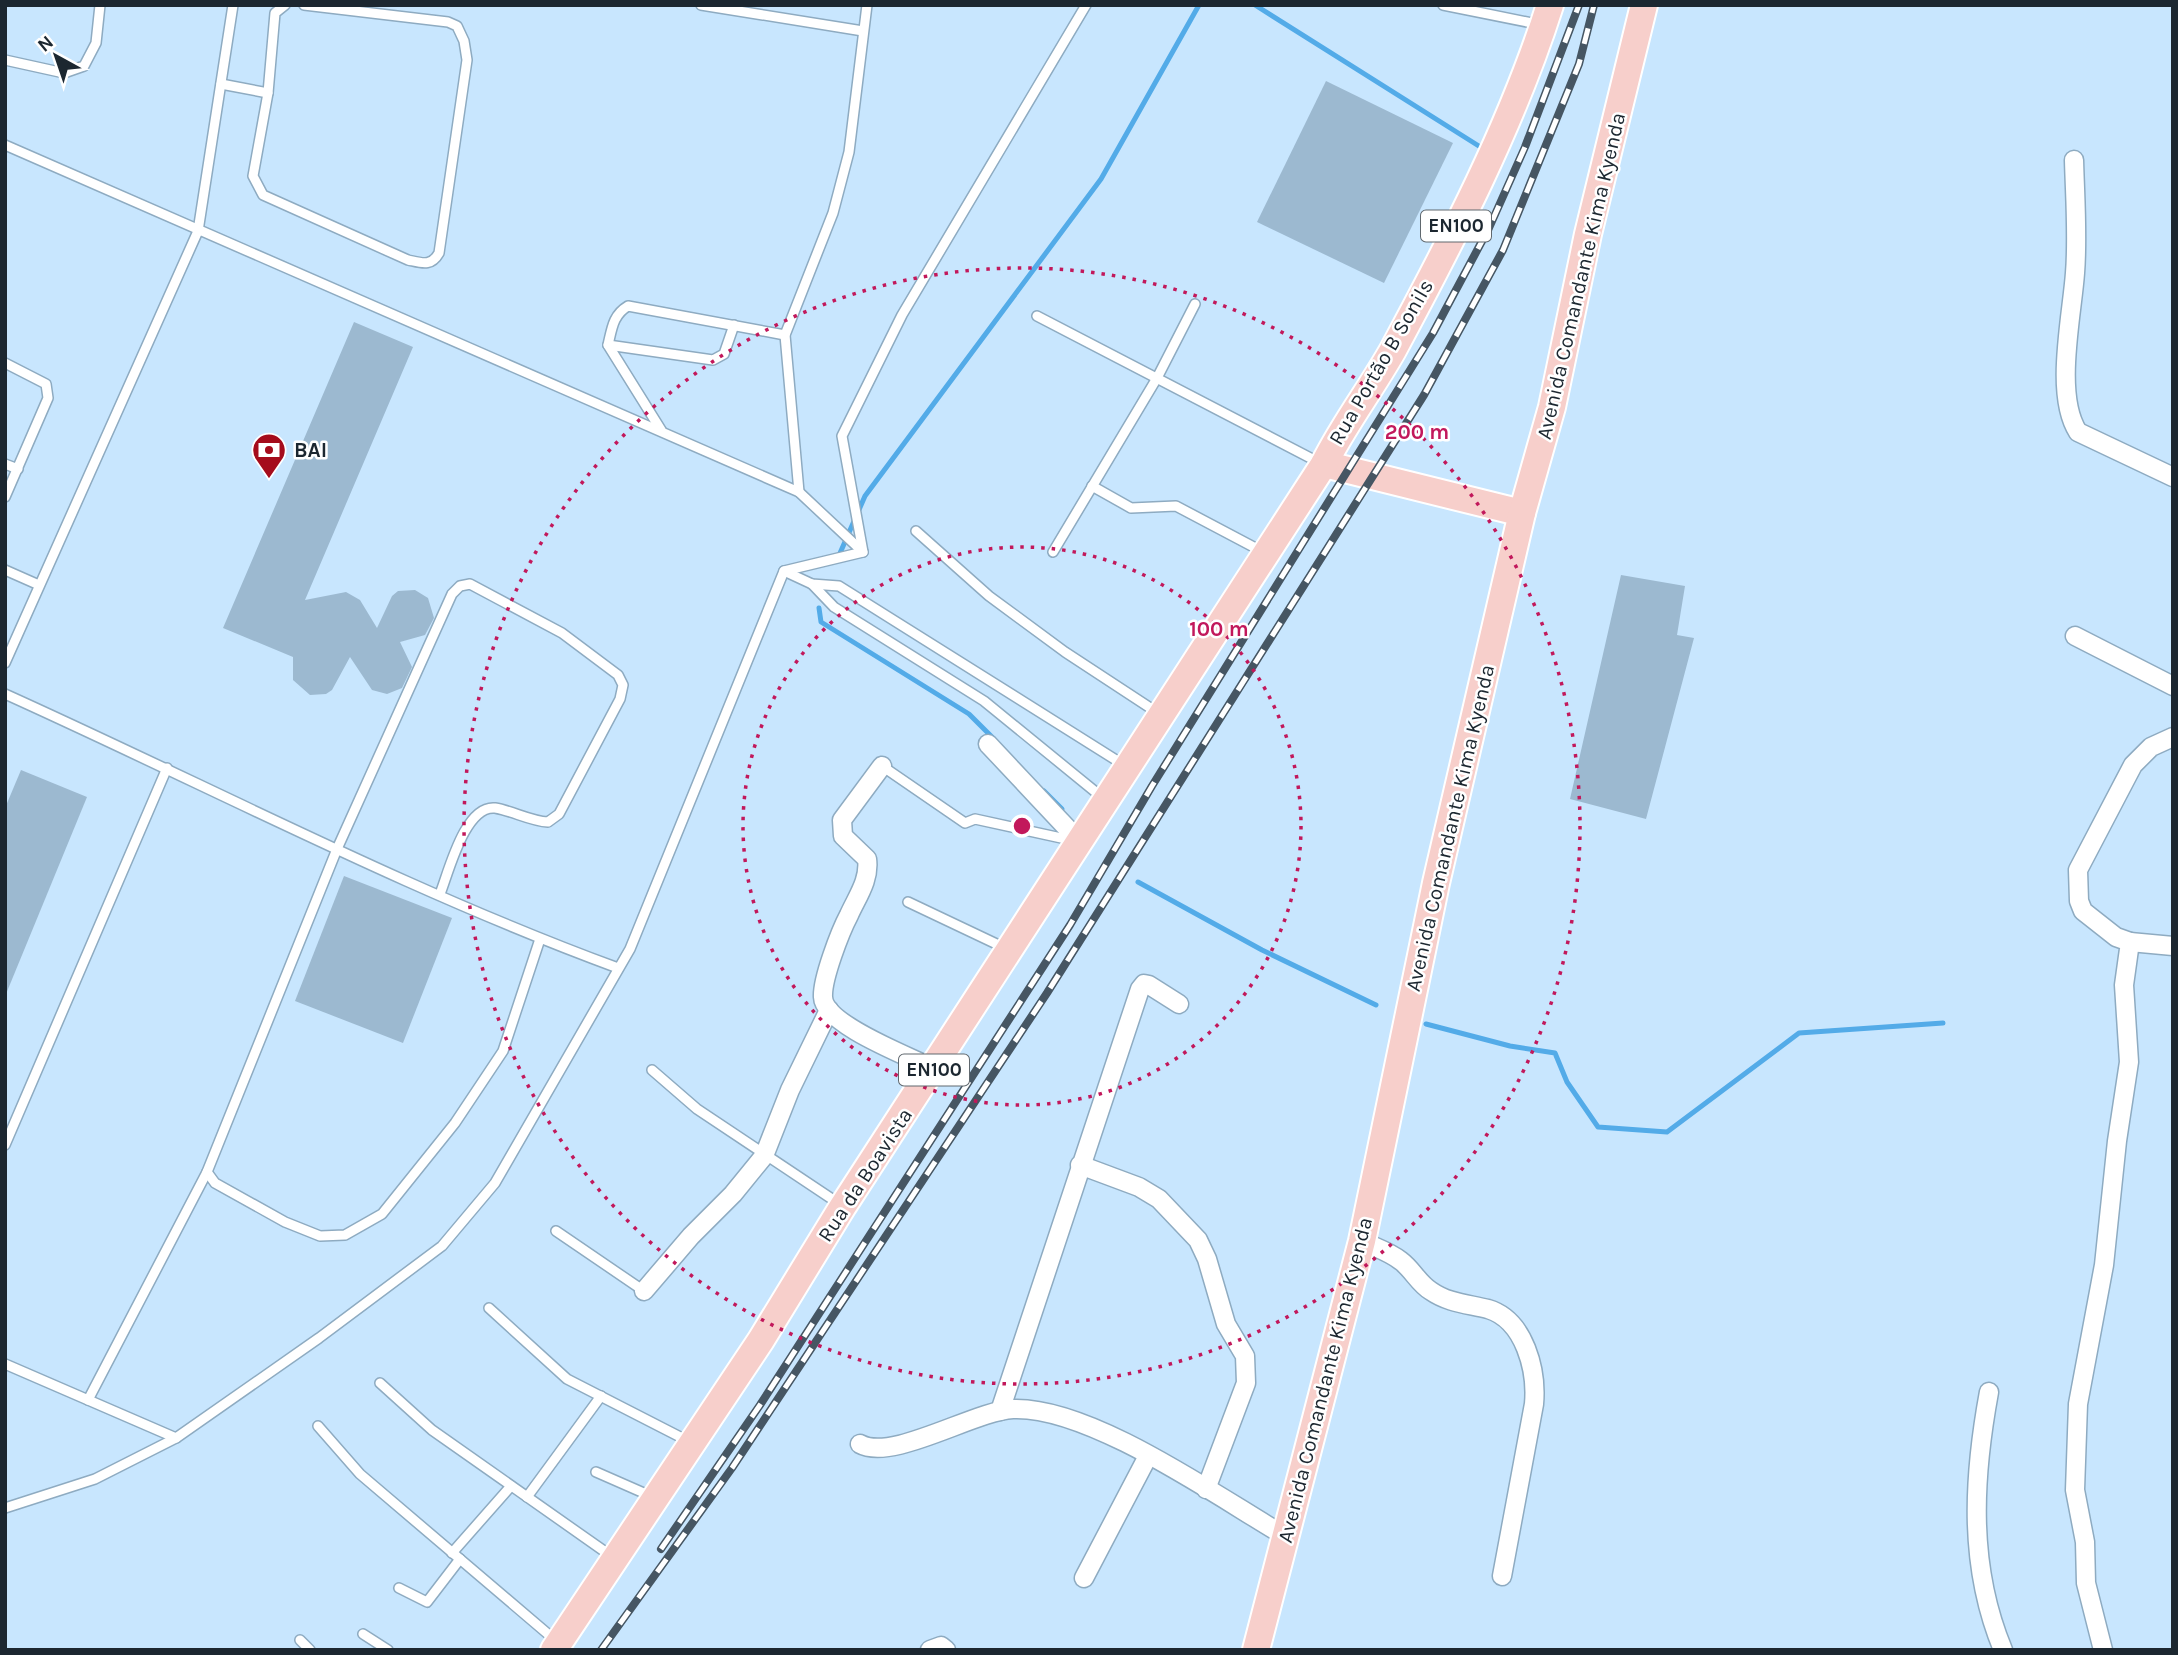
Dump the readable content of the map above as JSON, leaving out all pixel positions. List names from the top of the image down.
{
  "streets": {
    "main road": [
      "EN100",
      "Avenida Comandante Kima Kyenda",
      "Rua Portão B Sonils",
      "Rua da Boavista"
    ]
  },
  "crossings": [
    ["Rua Portão B Sonils", "Rua da Boavista"]
  ],
  "places": {
    "bank": ["BAI"]
  },
  "north": "top left",
  "rings": ["200 m", "100 m"]
}
